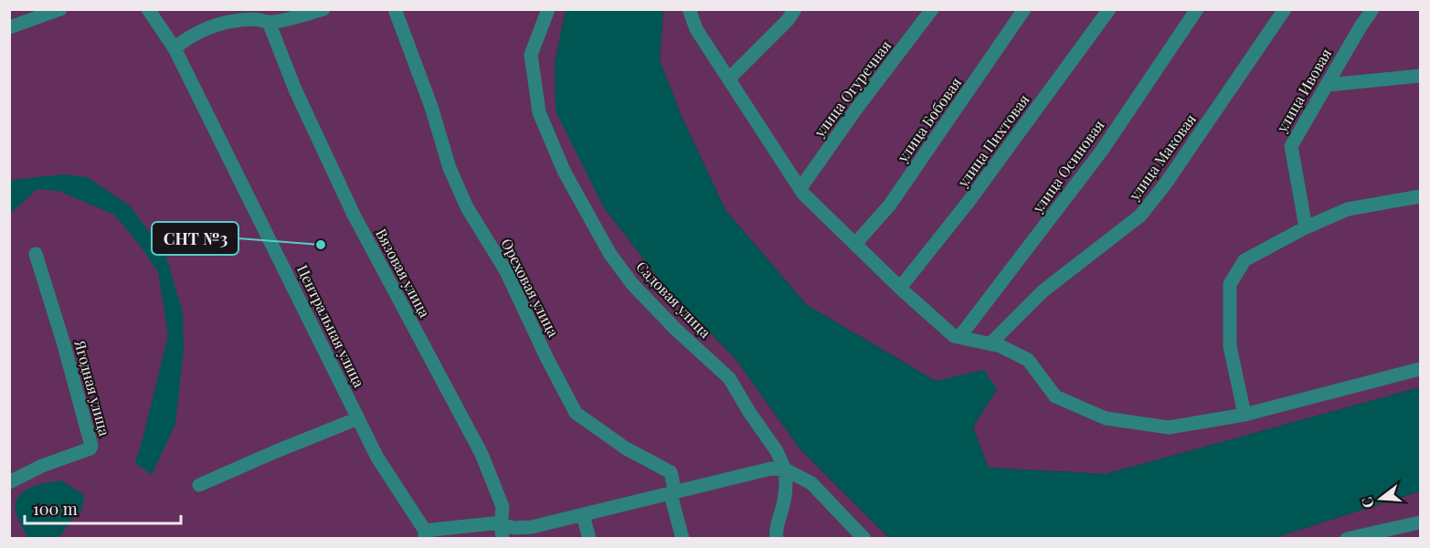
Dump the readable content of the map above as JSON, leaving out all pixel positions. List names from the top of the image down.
{
  "streets": {
    "street": [
      "улица Огуречная",
      "улица Ивовая",
      "улица Бобовая",
      "улица Пихтовая",
      "улица Маковая",
      "улица Осиновая",
      "Вязовая улица",
      "Ореховая улица",
      "Садовая улица",
      "Центральная улица",
      "Ягодная улица"
    ]
  },
  "places": ["СНТ №3"],
  "scale_bar": "100 m",
  "north": "left"
}
